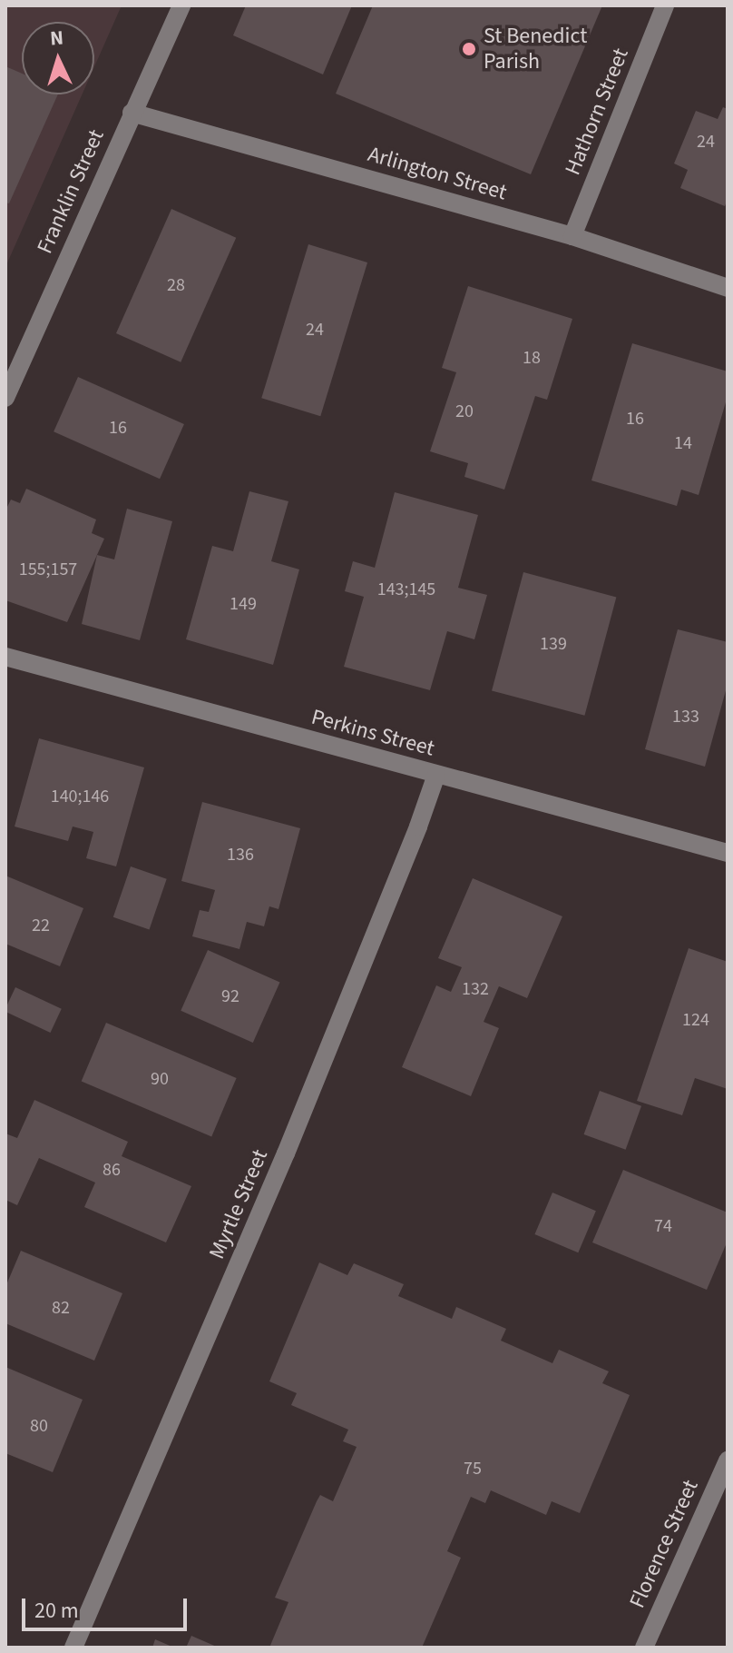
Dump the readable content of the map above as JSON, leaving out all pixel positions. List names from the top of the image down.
{
  "streets": {
    "street": [
      "Hathorn Street",
      "Arlington Street",
      "Franklin Street",
      "Perkins Street",
      "Myrtle Street",
      "Florence Street"
    ]
  },
  "crossings": [
    ["Hathorn Street", "Arlington Street"],
    ["Arlington Street", "Franklin Street"],
    ["Perkins Street", "Myrtle Street"]
  ],
  "places": ["St Benedict Parish"],
  "house_numbers": [
    "24",
    "28",
    "24",
    "18",
    "20",
    "16",
    "16",
    "14",
    "155;157",
    "143;145",
    "149",
    "139",
    "133",
    "140;146",
    "136",
    "22",
    "132",
    "92",
    "124",
    "90",
    "86",
    "74",
    "82",
    "80",
    "75"
  ],
  "scale_bar": "20 m",
  "north": "top"
}
